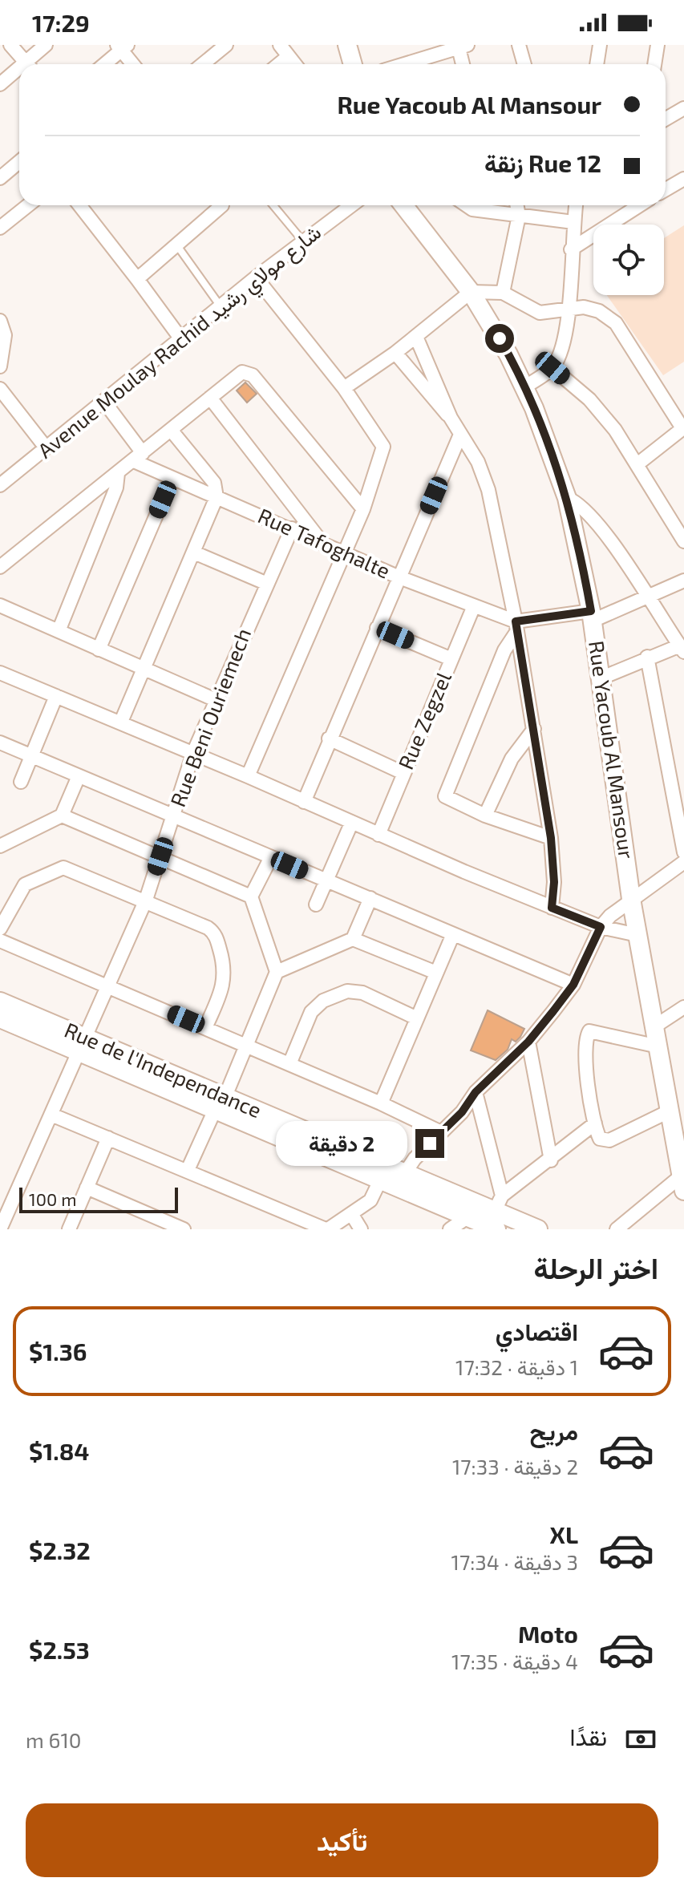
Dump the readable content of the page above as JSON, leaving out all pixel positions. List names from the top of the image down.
{
  "streets": {
    "street": [
      "Avenue Moulay Rachid شارع مولاي رشيد",
      "Rue Tafoghalte",
      "Rue Beni Ouriemech",
      "Rue Zegzel",
      "Rue Yacoub Al Mansour",
      "Rue de l'Independance"
    ]
  },
  "crossings": [
    ["Rue Tafoghalte", "Rue Beni Ouriemech"],
    ["Rue Tafoghalte", "Rue Zegzel"],
    ["Rue Beni Ouriemech", "Rue de l'Independance"]
  ],
  "scale_bar": "100 m",
  "page": {
    "status": "17:29",
    "banner": ["Rue Yacoub Al Mansour", "Rue 12 زنقة"],
    "bubble": "2 دقيقة",
    "scale": "100 m",
    "heading": "اختر الرحلة",
    "list": [
      {
        "name": "اقتصادي",
        "note": "1 دقيقة · 17:32",
        "value": "$1.36"
      },
      {
        "name": "مريح",
        "note": "2 دقيقة · 17:33",
        "value": "$1.84"
      },
      {
        "name": "XL",
        "note": "3 دقيقة · 17:34",
        "value": "$2.32"
      },
      {
        "name": "Moto",
        "note": "4 دقيقة · 17:35",
        "value": "$2.53"
      }
    ],
    "pay": ["نقدًا", "610 m"],
    "buttons": "تأكيد"
  }
}
